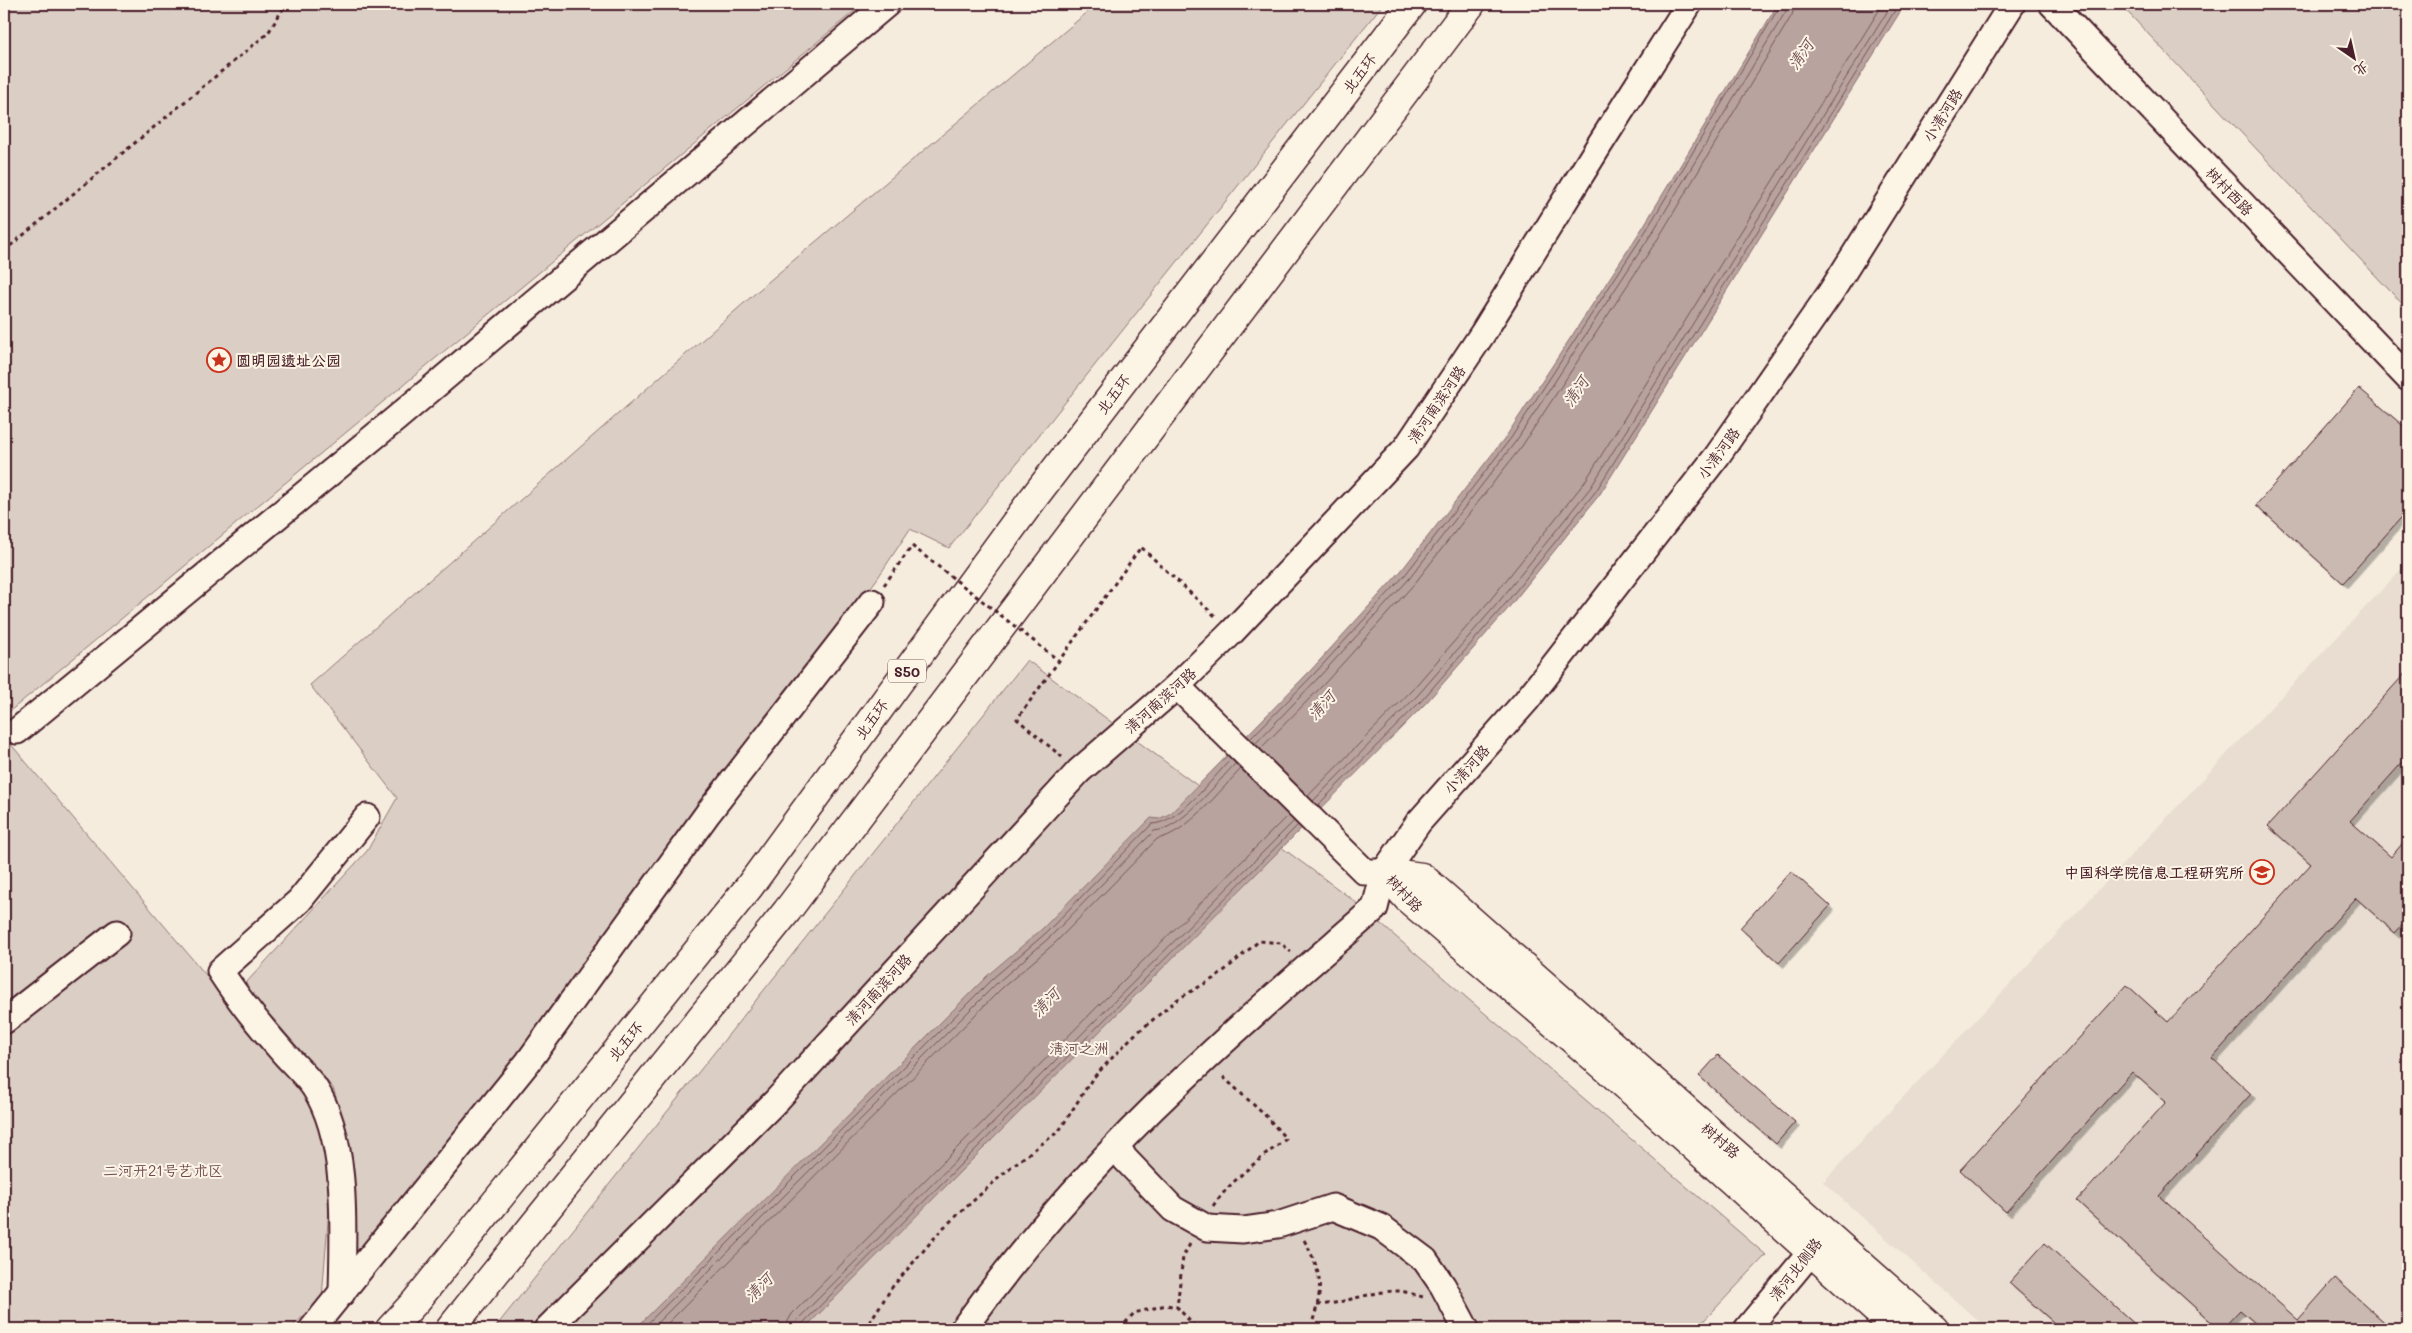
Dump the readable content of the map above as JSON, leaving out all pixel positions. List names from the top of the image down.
{
  "streets": {
    "main road": ["北五环", "S50", "树村路"],
    "street": [
      "小清河路",
      "树村西路",
      "清河南滨河路",
      "清河北侧路"
    ]
  },
  "crossings": [
    ["小清河路", "树村路"],
    ["树村路", "清河北侧路"]
  ],
  "water": ["清河"],
  "parks": ["清河之洲", "二河开21号艺术区"],
  "places": {
    "place": ["圆明园遗址公园"],
    "school or university": ["中国科学院信息工程研究所"]
  },
  "north": "bottom right"
}
